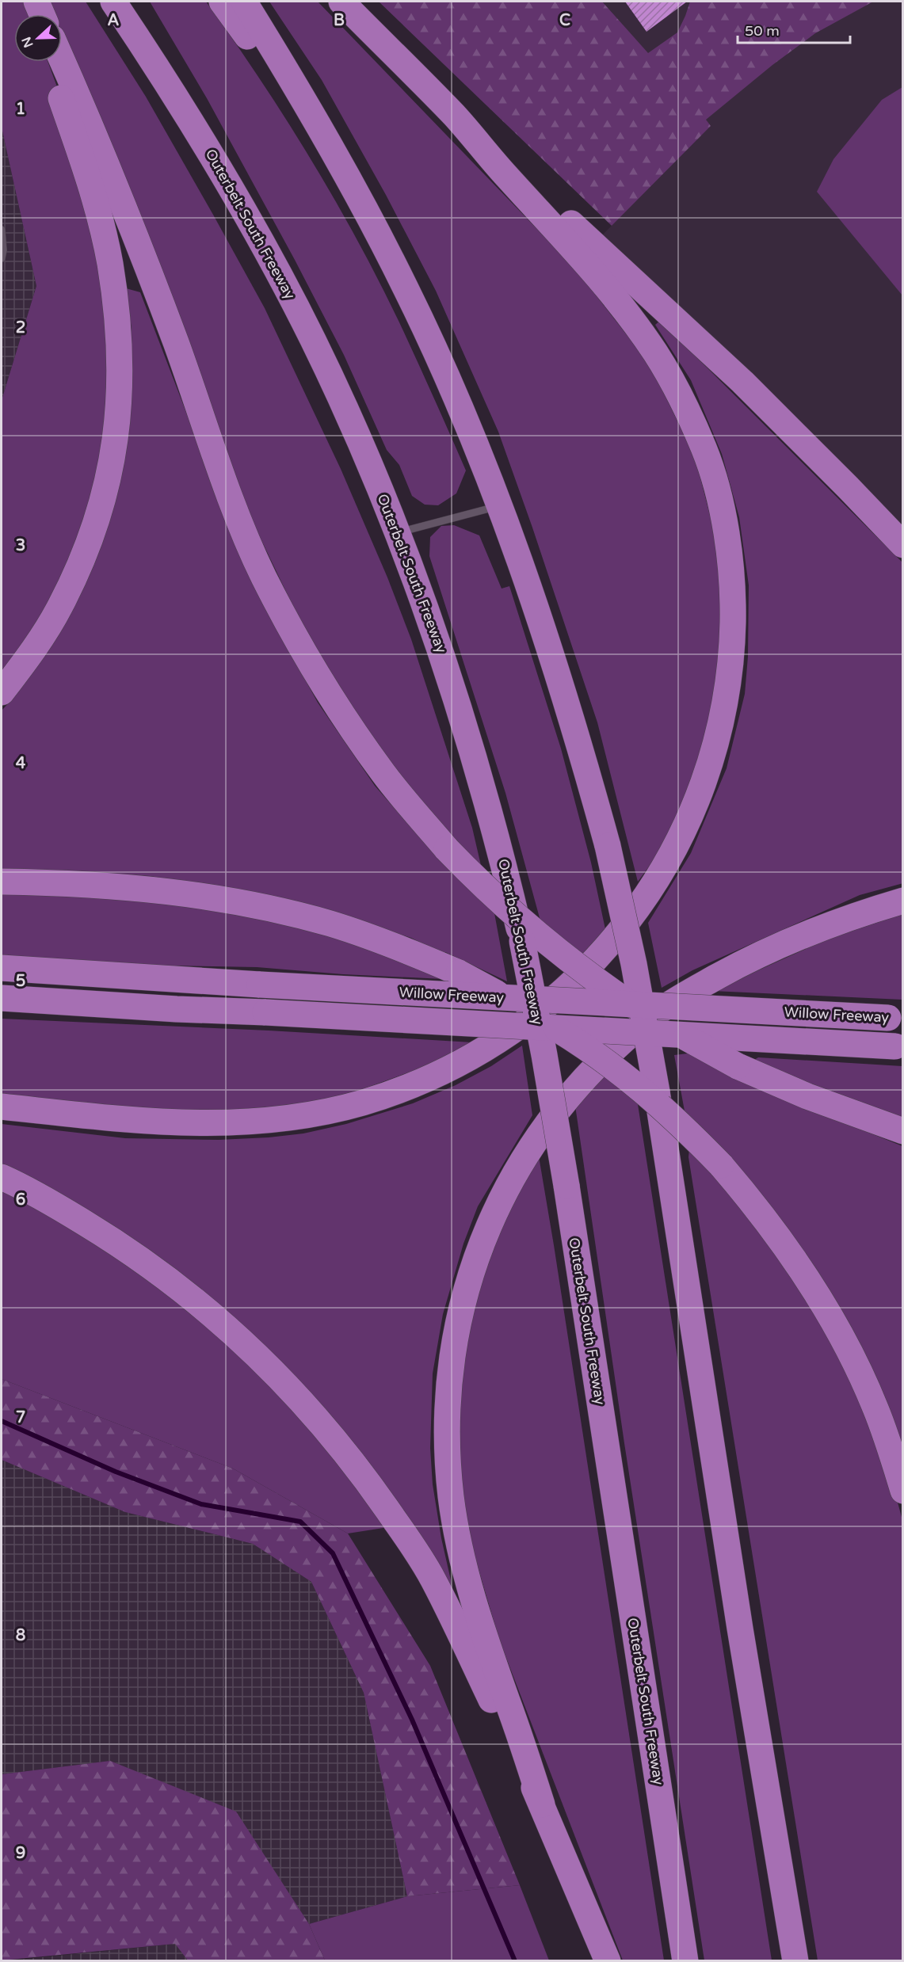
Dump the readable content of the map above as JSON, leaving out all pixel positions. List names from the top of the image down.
{
  "streets": {
    "highway": ["Outerbelt South Freeway", "Willow Freeway"]
  },
  "scale_bar": "50 m",
  "north": "left",
  "grid": {
    "columns": ["A", "B", "C"],
    "rows": [
      "1",
      "2",
      "3",
      "4",
      "5",
      "6",
      "7",
      "8",
      "9"
    ]
  }
}
